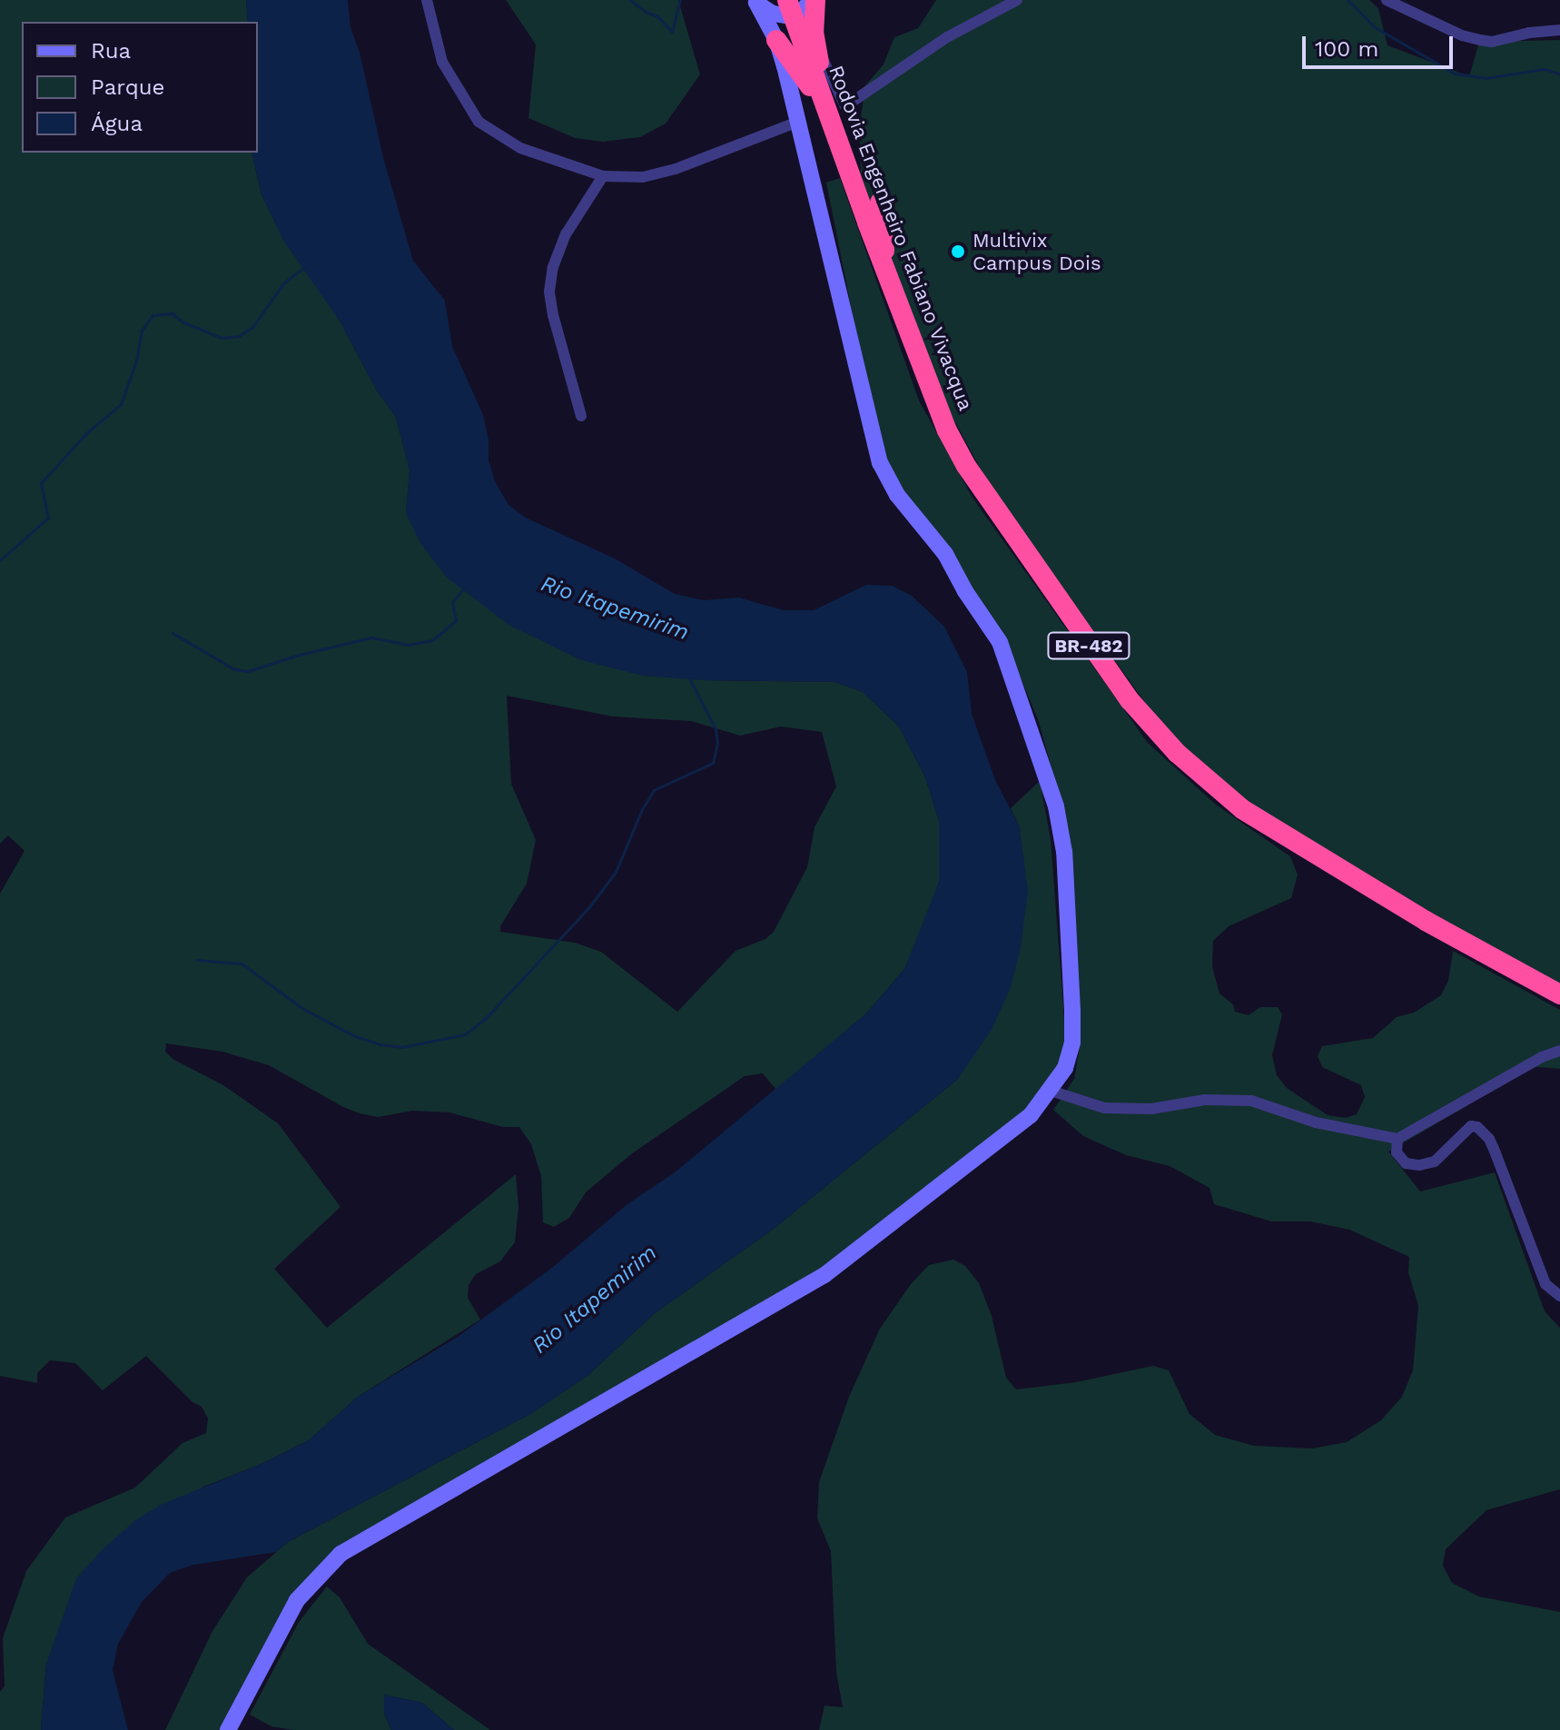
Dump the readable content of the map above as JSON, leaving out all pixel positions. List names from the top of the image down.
{
  "streets": {
    "highway": ["Rodovia Engenheiro Fabiano Vivacqua", "BR-482"]
  },
  "water": ["Rio Itapemirim"],
  "places": ["Multivix Campus Dois"],
  "legend": ["Rua", "Parque", "Água"],
  "scale_bar": "100 m"
}
